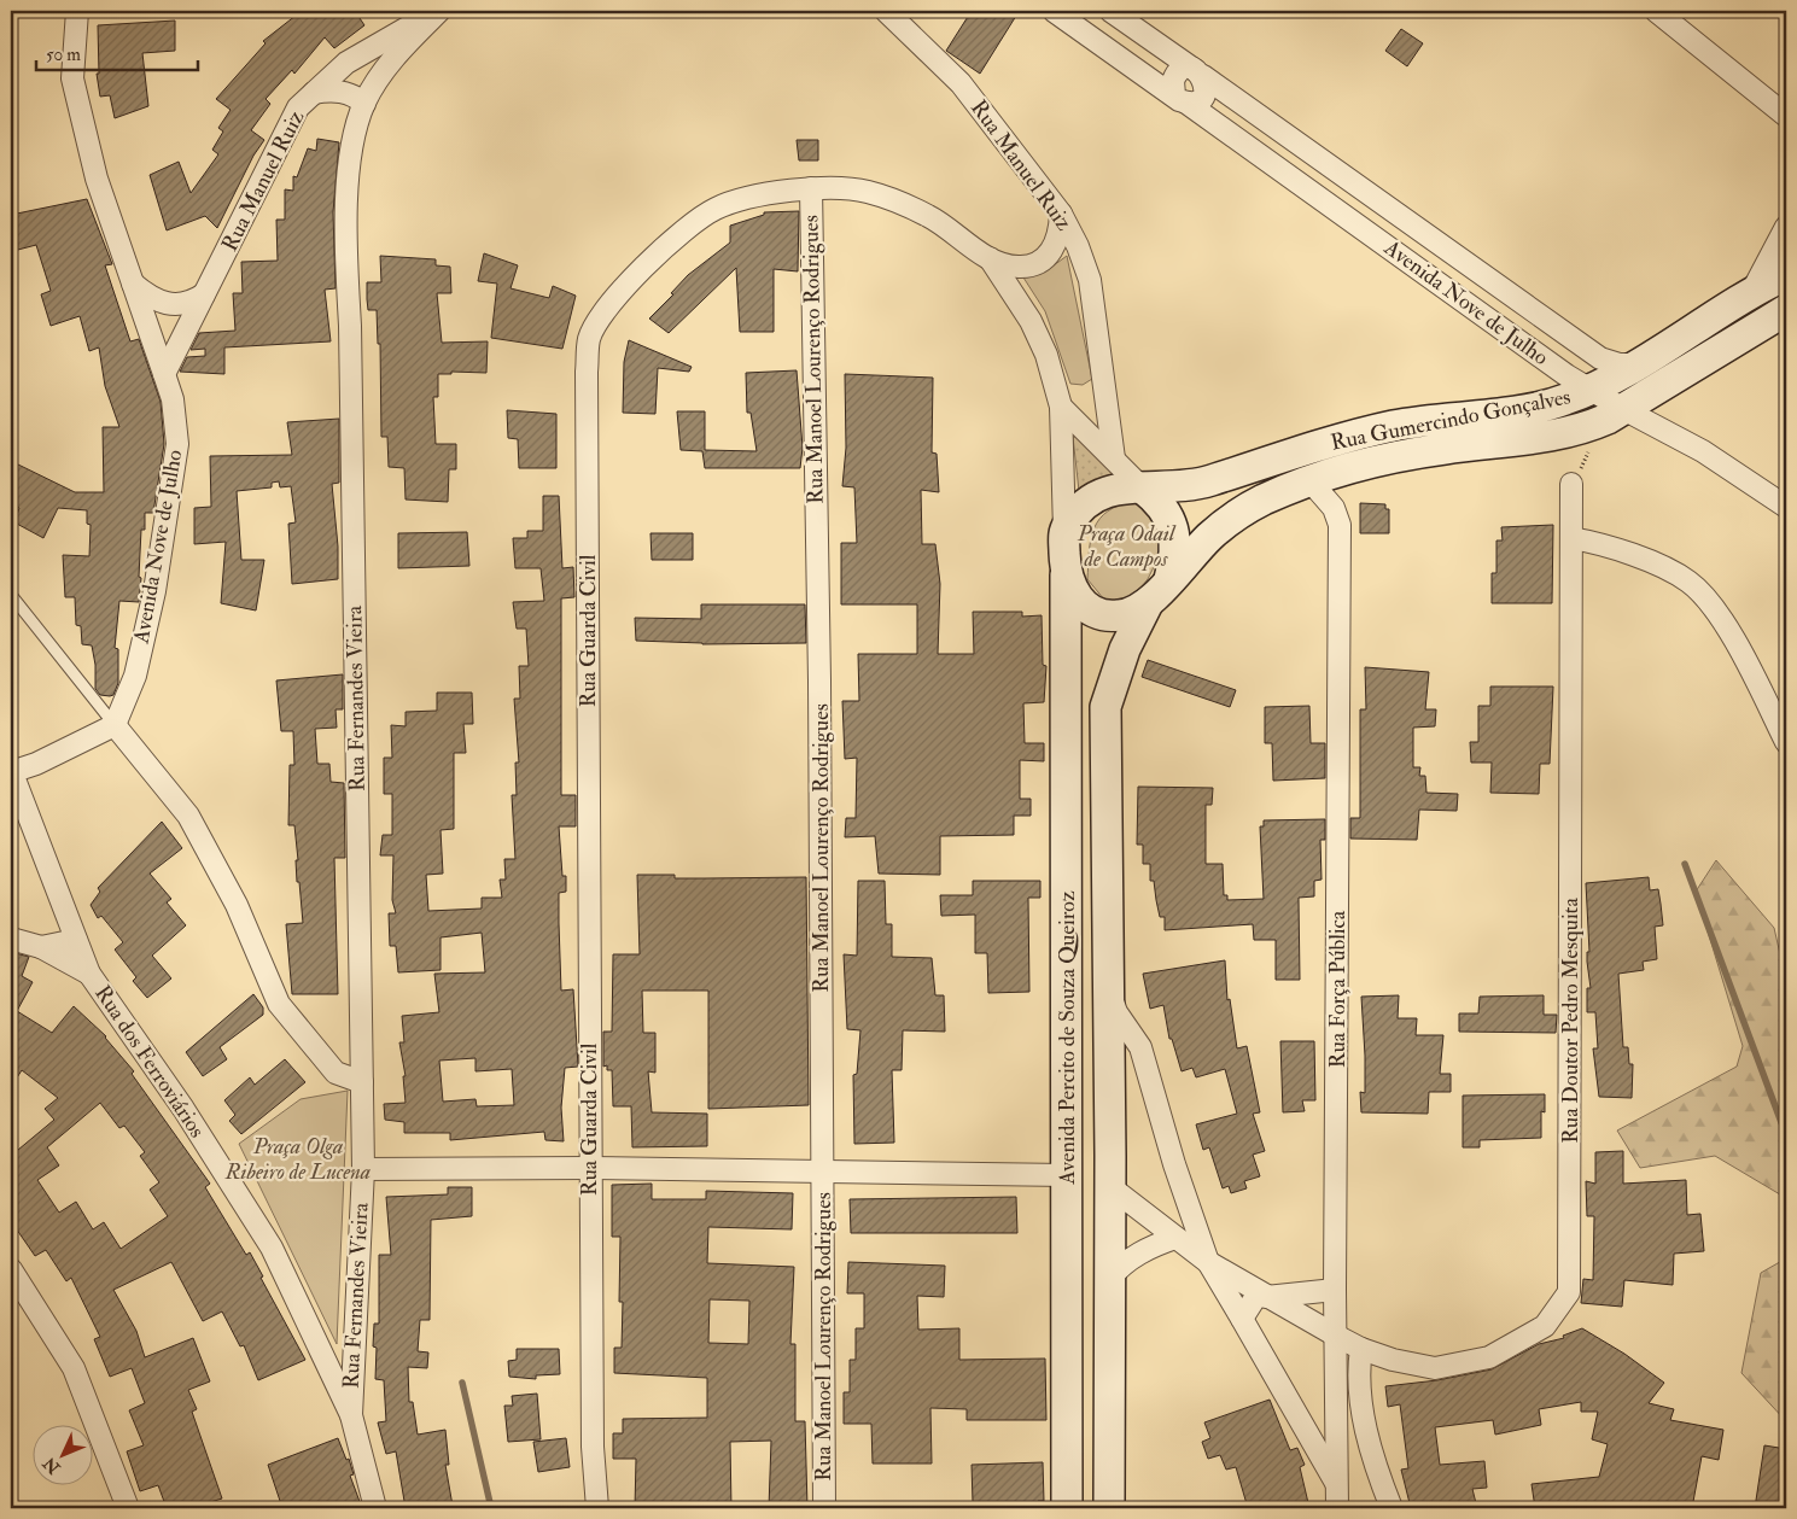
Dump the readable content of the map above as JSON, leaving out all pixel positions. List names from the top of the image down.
{
  "streets": {
    "main road": ["Rua Gumercindo Gonçalves", "Avenida Percito de Souza Queiroz"],
    "street": [
      "Rua Manuel Ruiz",
      "Avenida Nove de Julho",
      "Rua Manoel Lourenço Rodrigues",
      "Rua Guarda Civil",
      "Rua Fernandes Vieira",
      "Rua Força Pública",
      "Rua Doutor Pedro Mesquita",
      "Rua dos Ferroviários"
    ]
  },
  "crossings": [
    ["Rua Manuel Ruiz", "Avenida Nove de Julho"],
    ["Rua Manuel Ruiz", "Rua Guarda Civil"],
    ["Rua Manuel Ruiz", "Rua Fernandes Vieira"],
    ["Avenida Nove de Julho", "Rua Gumercindo Gonçalves"],
    ["Rua Manoel Lourenço Rodrigues", "Rua Guarda Civil"],
    ["Rua Gumercindo Gonçalves", "Rua Força Pública"],
    ["Rua Gumercindo Gonçalves", "Avenida Percito de Souza Queiroz"],
    ["Rua Fernandes Vieira", "Rua dos Ferroviários"],
    ["Rua Força Pública", "Rua Doutor Pedro Mesquita"],
    ["Rua Doutor Pedro Mesquita", "Avenida Percito de Souza Queiroz"]
  ],
  "parks": ["Praça Odail de Campos", "Praça Olga Ribeiro de Lucena"],
  "scale_bar": "50 m",
  "north": "bottom left"
}
